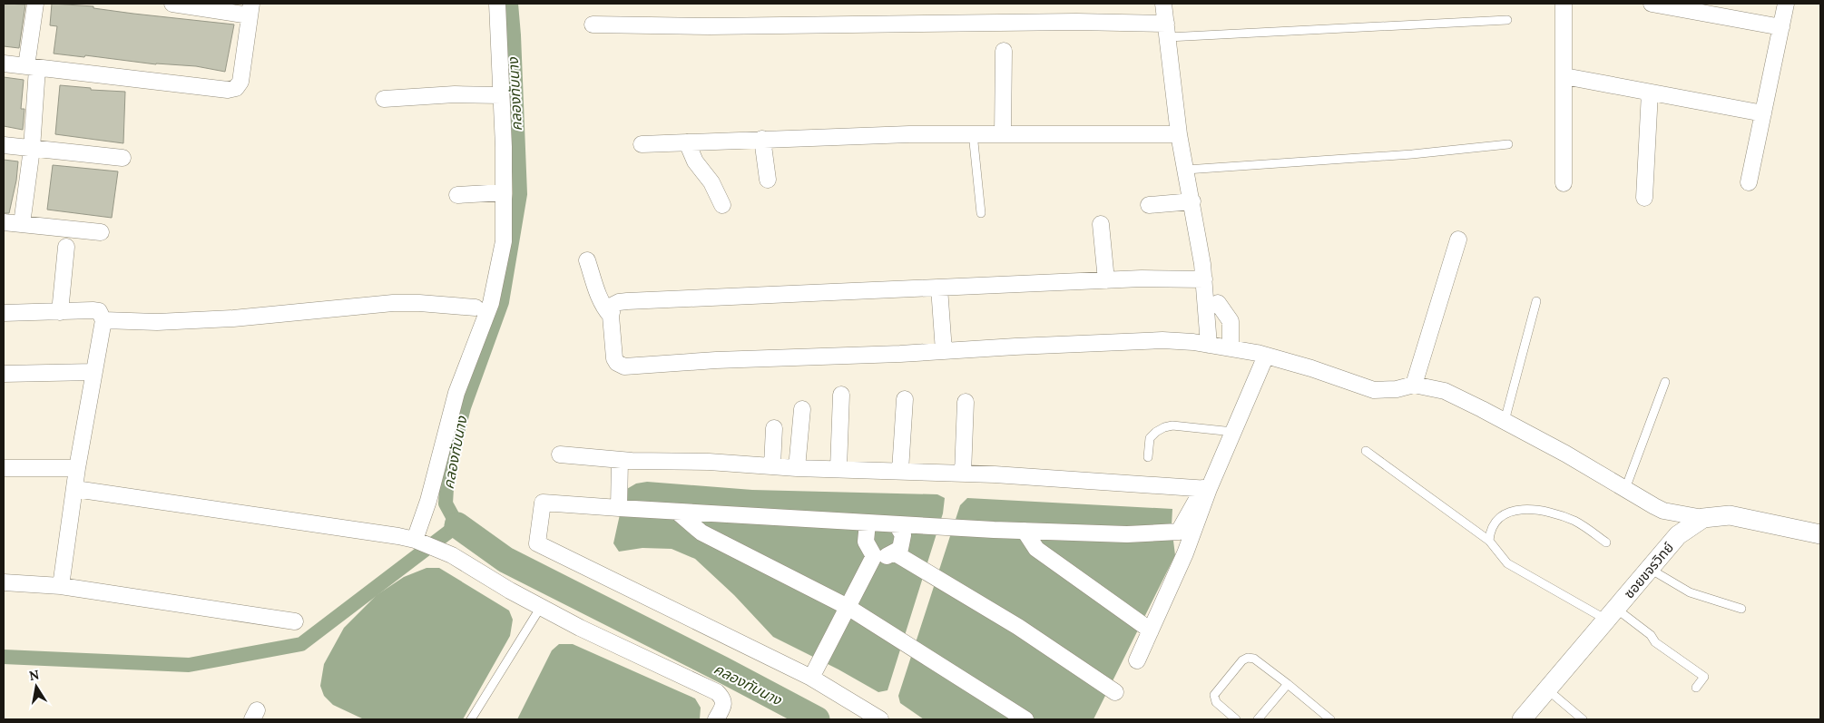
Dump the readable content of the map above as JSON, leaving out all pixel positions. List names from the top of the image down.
{
  "streets": {
    "street": ["ซอยขจรวิทย์"]
  },
  "water": ["คลองทับนาง"],
  "north": "top"
}
